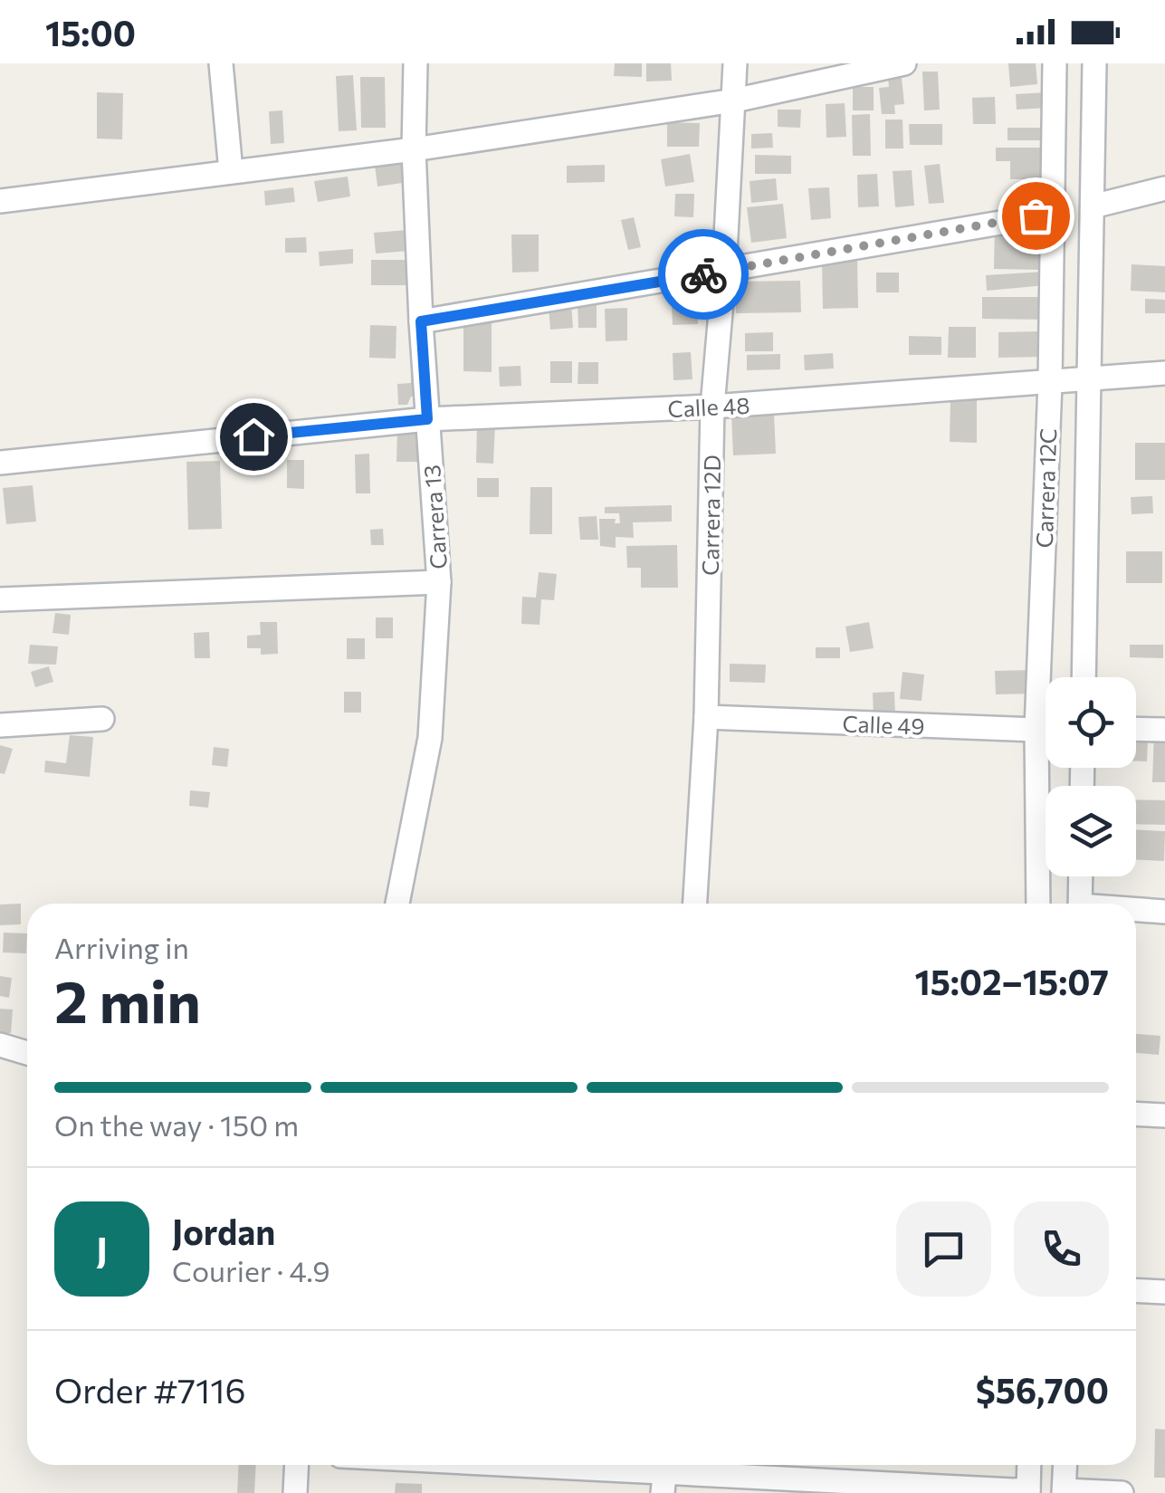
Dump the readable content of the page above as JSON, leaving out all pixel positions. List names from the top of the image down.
{
  "streets": {
    "street": [
      "Calle 48",
      "Carrera 12C",
      "Carrera 12D",
      "Carrera 13",
      "Calle 49"
    ]
  },
  "crossings": [
    ["Calle 48", "Carrera 12C"],
    ["Calle 48", "Carrera 12D"],
    ["Calle 48", "Carrera 13"],
    ["Carrera 12C", "Calle 49"],
    ["Carrera 12D", "Calle 49"]
  ],
  "page": {
    "status": "15:00",
    "heading": ["2 min", "Arriving in", "15:02–15:07"],
    "panel": [
      "Jordan",
      "Courier · 4.9",
      "Order #7116",
      "$56,700"
    ],
    "bar": "On the way · 150 m",
    "round": "J"
  }
}
